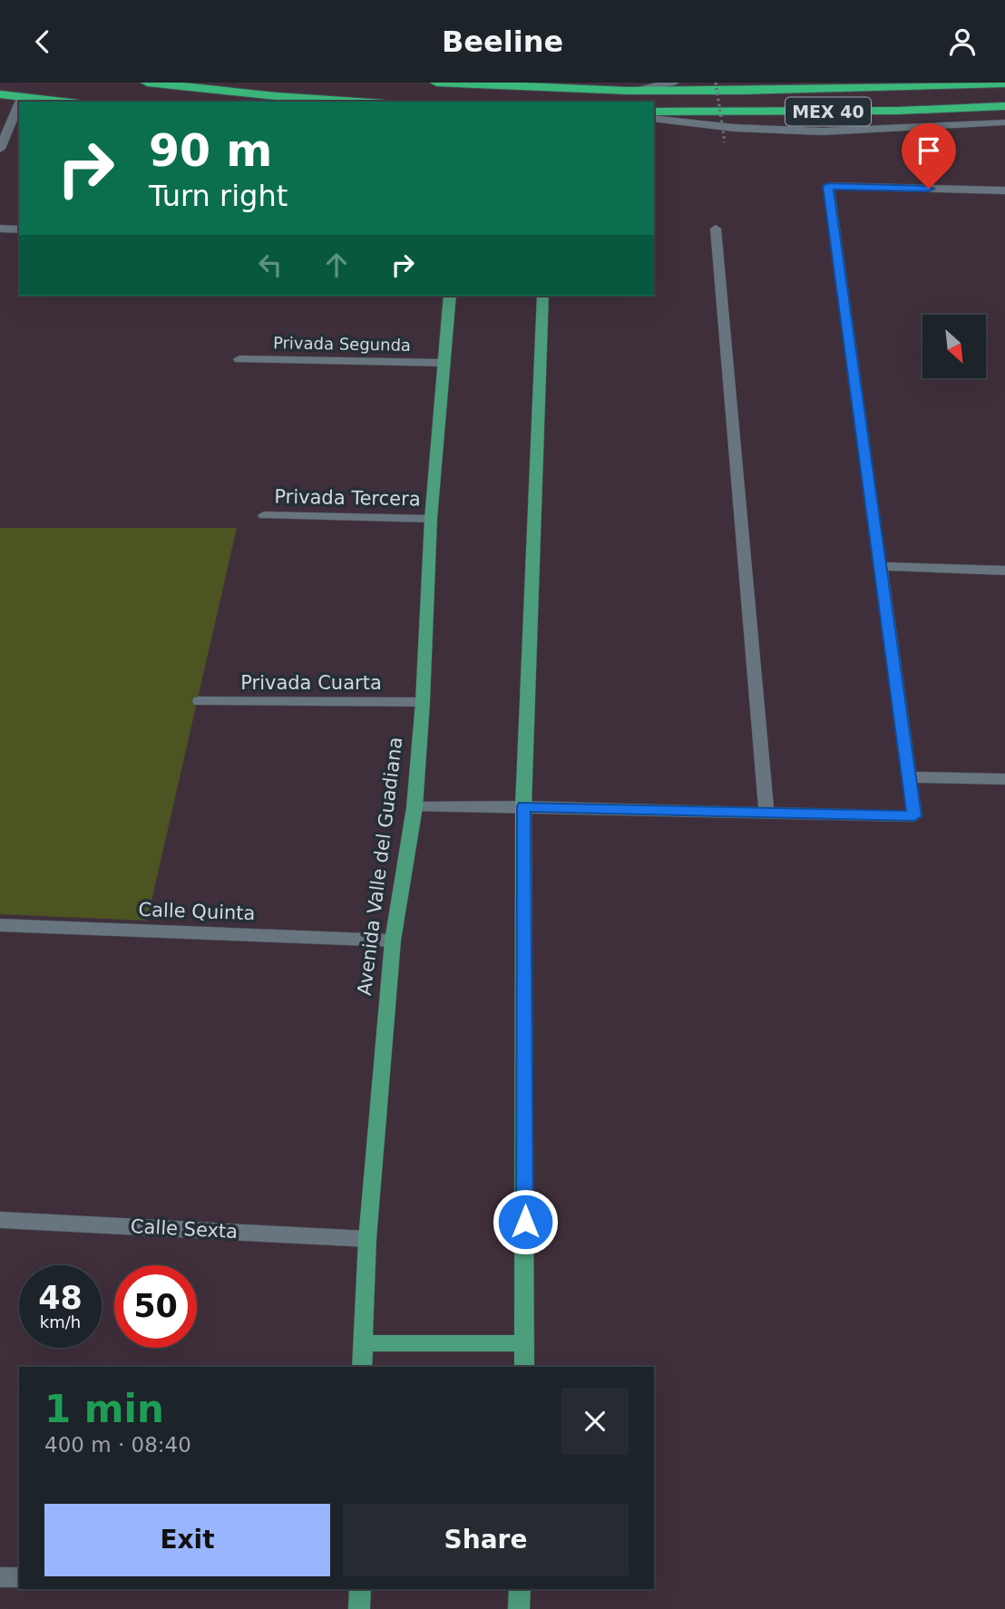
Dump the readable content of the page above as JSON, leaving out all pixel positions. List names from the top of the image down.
{
  "streets": {
    "highway": ["MEX 40"],
    "main road": ["Avenida Valle del Guadiana"],
    "street": [
      "Privada Segunda",
      "Privada Tercera",
      "Privada Cuarta",
      "Calle Quinta",
      "Calle Sexta"
    ]
  },
  "crossings": [
    ["Privada Segunda", "Avenida Valle del Guadiana"],
    ["Privada Tercera", "Avenida Valle del Guadiana"],
    ["Privada Cuarta", "Avenida Valle del Guadiana"],
    ["Avenida Valle del Guadiana", "Calle Quinta"],
    ["Avenida Valle del Guadiana", "Calle Sexta"]
  ],
  "north": "bottom right",
  "page": {
    "header": "Beeline",
    "turn": ["90 m", "Turn right"],
    "speed": "48 km/h",
    "limit": "50",
    "heading": ["1 min", "400 m · 08:40"],
    "buttons": ["Exit", "Share"]
  }
}
